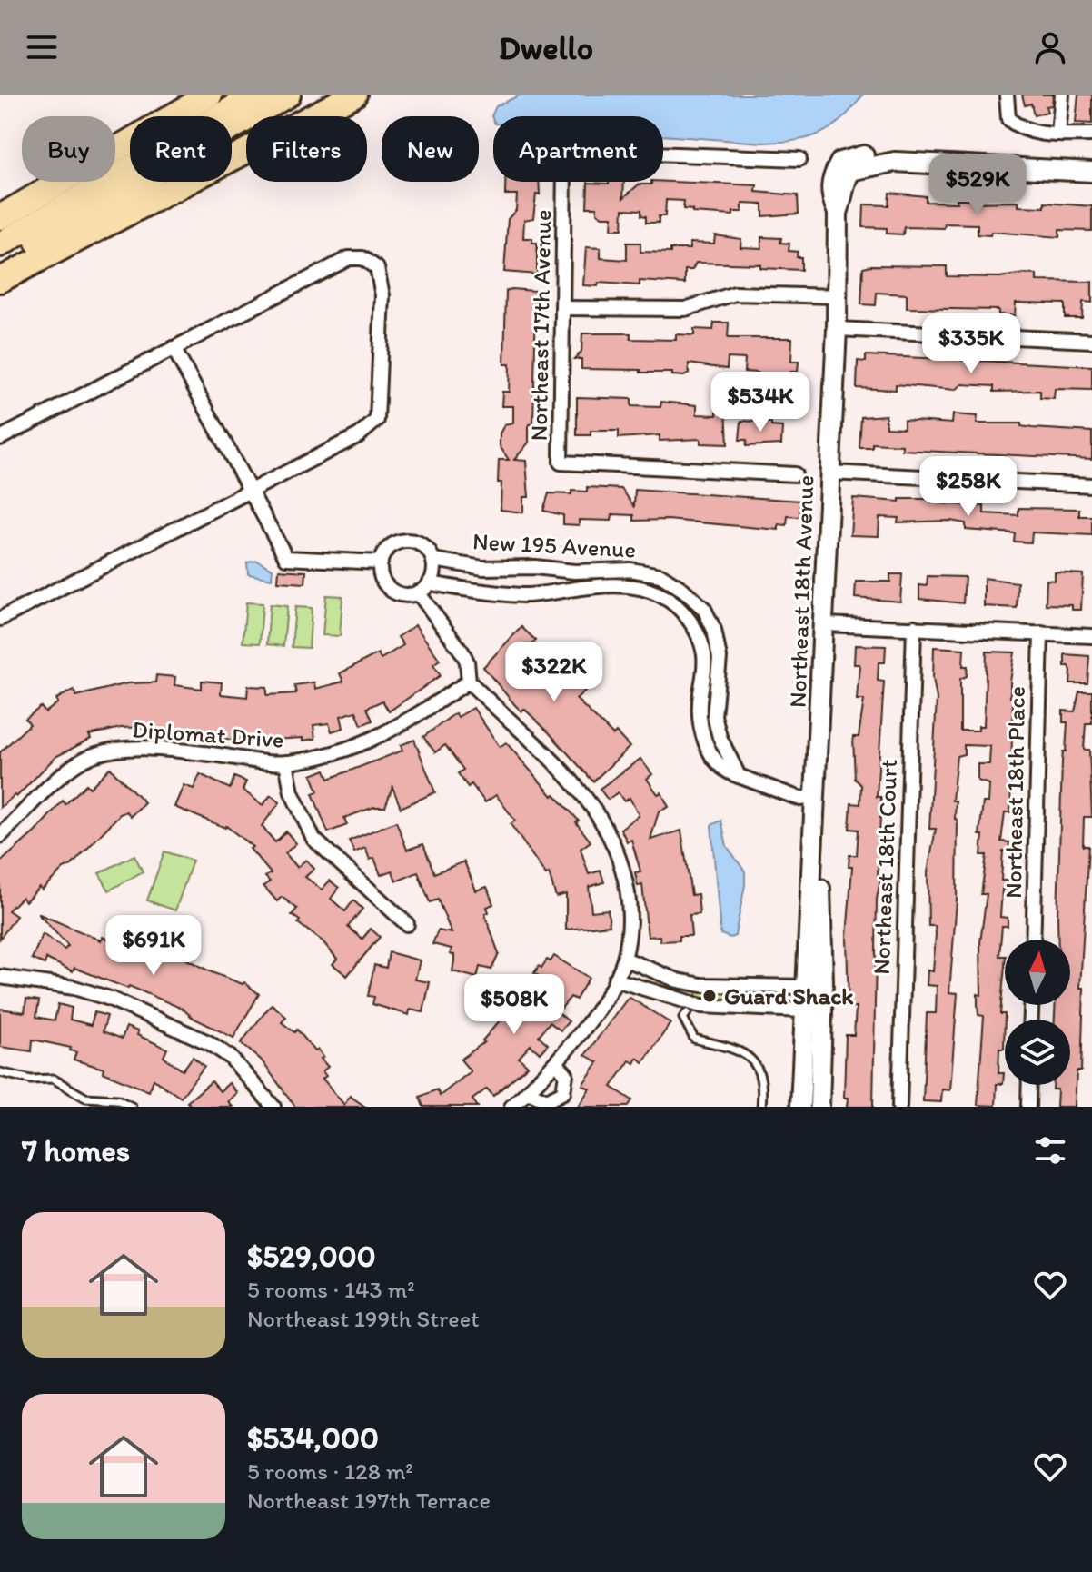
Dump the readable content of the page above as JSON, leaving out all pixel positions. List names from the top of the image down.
{
  "streets": {
    "street": [
      "Northeast 17th Avenue",
      "New 195 Avenue",
      "Northeast 18th Avenue",
      "Diplomat Drive",
      "Northeast 18th Place",
      "Northeast 18th Court"
    ]
  },
  "crossings": [
    ["New 195 Avenue", "Northeast 18th Avenue"]
  ],
  "places": ["Guard Shack"],
  "north": "top",
  "page": {
    "header": "Dwello",
    "chip": [
      "Buy",
      "Rent",
      "Filters",
      "New",
      "Apartment"
    ],
    "price": [
      "$529K",
      "$335K",
      "$534K",
      "$258K",
      "$322K",
      "$691K",
      "$508K"
    ],
    "heading": "7 homes",
    "list": [
      {
        "name": "$529,000",
        "note": "5 rooms · 143 m² · Northeast 199th Street"
      },
      {
        "name": "$534,000",
        "note": "5 rooms · 128 m² · Northeast 197th Terrace"
      }
    ]
  }
}
